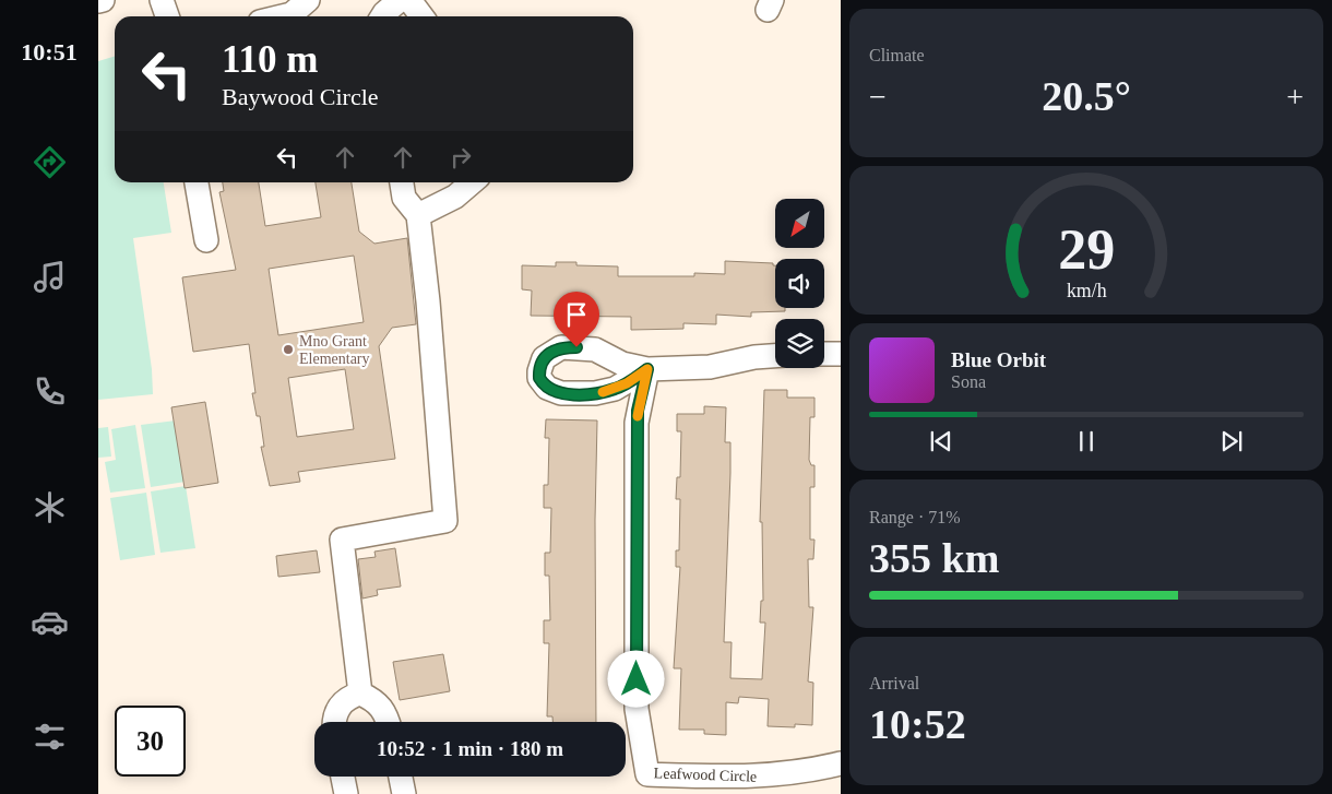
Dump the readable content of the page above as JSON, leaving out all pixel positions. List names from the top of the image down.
{
  "streets": {
    "street": ["Leafwood Circle"]
  },
  "places": ["Mno Grant Elementary"],
  "north": "bottom left",
  "page": {
    "tabs": "10:51",
    "tile": [
      "Climate",
      ["Range · 71%", "355 km"],
      ["Arrival", "10:52"]
    ],
    "turn": ["110 m", "Baywood Circle"],
    "heat": ["−", "20.5°", "+"],
    "song": ["Blue Orbit", "Sona"],
    "limit": "30",
    "trip": "10:52 · 1 min · 180 m",
    "gauge": ["29", "km/h"]
  }
}
